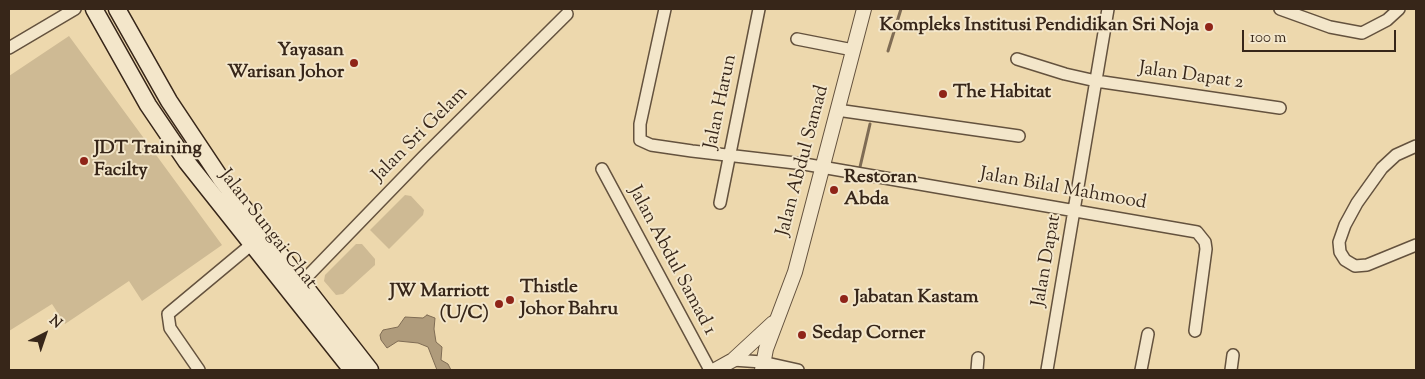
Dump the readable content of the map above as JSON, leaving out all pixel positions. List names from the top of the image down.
{
  "streets": {
    "main road": ["Jalan Sungai Chat"],
    "street": [
      "Jalan Dapat 2",
      "Jalan Harun",
      "Jalan Sri Gelam",
      "Jalan Abdul Samad",
      "Jalan Bilal Mahmood",
      "Jalan Abdul Samad 1",
      "Jalan Dapat"
    ]
  },
  "crossings": [
    ["Jalan Dapat 2", "Jalan Dapat"],
    ["Jalan Harun", "Jalan Bilal Mahmood"],
    ["Jalan Sri Gelam", "Jalan Sungai Chat"],
    ["Jalan Abdul Samad", "Jalan Bilal Mahmood"],
    ["Jalan Bilal Mahmood", "Jalan Dapat"]
  ],
  "places": [
    "Kompleks Institusi Pendidikan Sri Noja",
    "Yayasan Warisan Johor",
    "The Habitat",
    "JDT Training Facilty",
    "Restoran Abda",
    "Jabatan Kastam",
    "Thistle Johor Bahru",
    "JW Marriott (U/C)",
    "Sedap Corner"
  ],
  "scale_bar": "100 m",
  "north": "top right"
}
